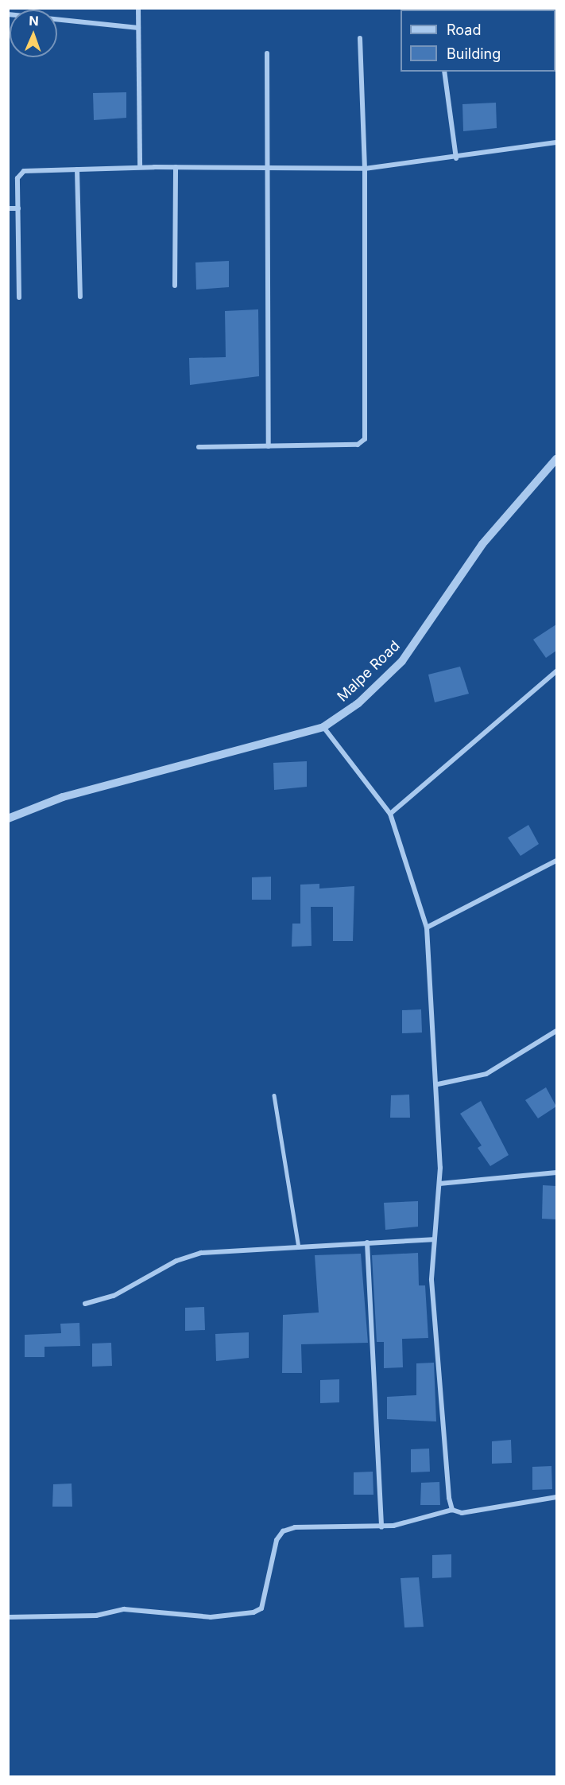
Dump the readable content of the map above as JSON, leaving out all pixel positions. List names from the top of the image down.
{
  "streets": {
    "street": ["Malpe Road"]
  },
  "legend": ["Road", "Building"],
  "north": "top"
}
